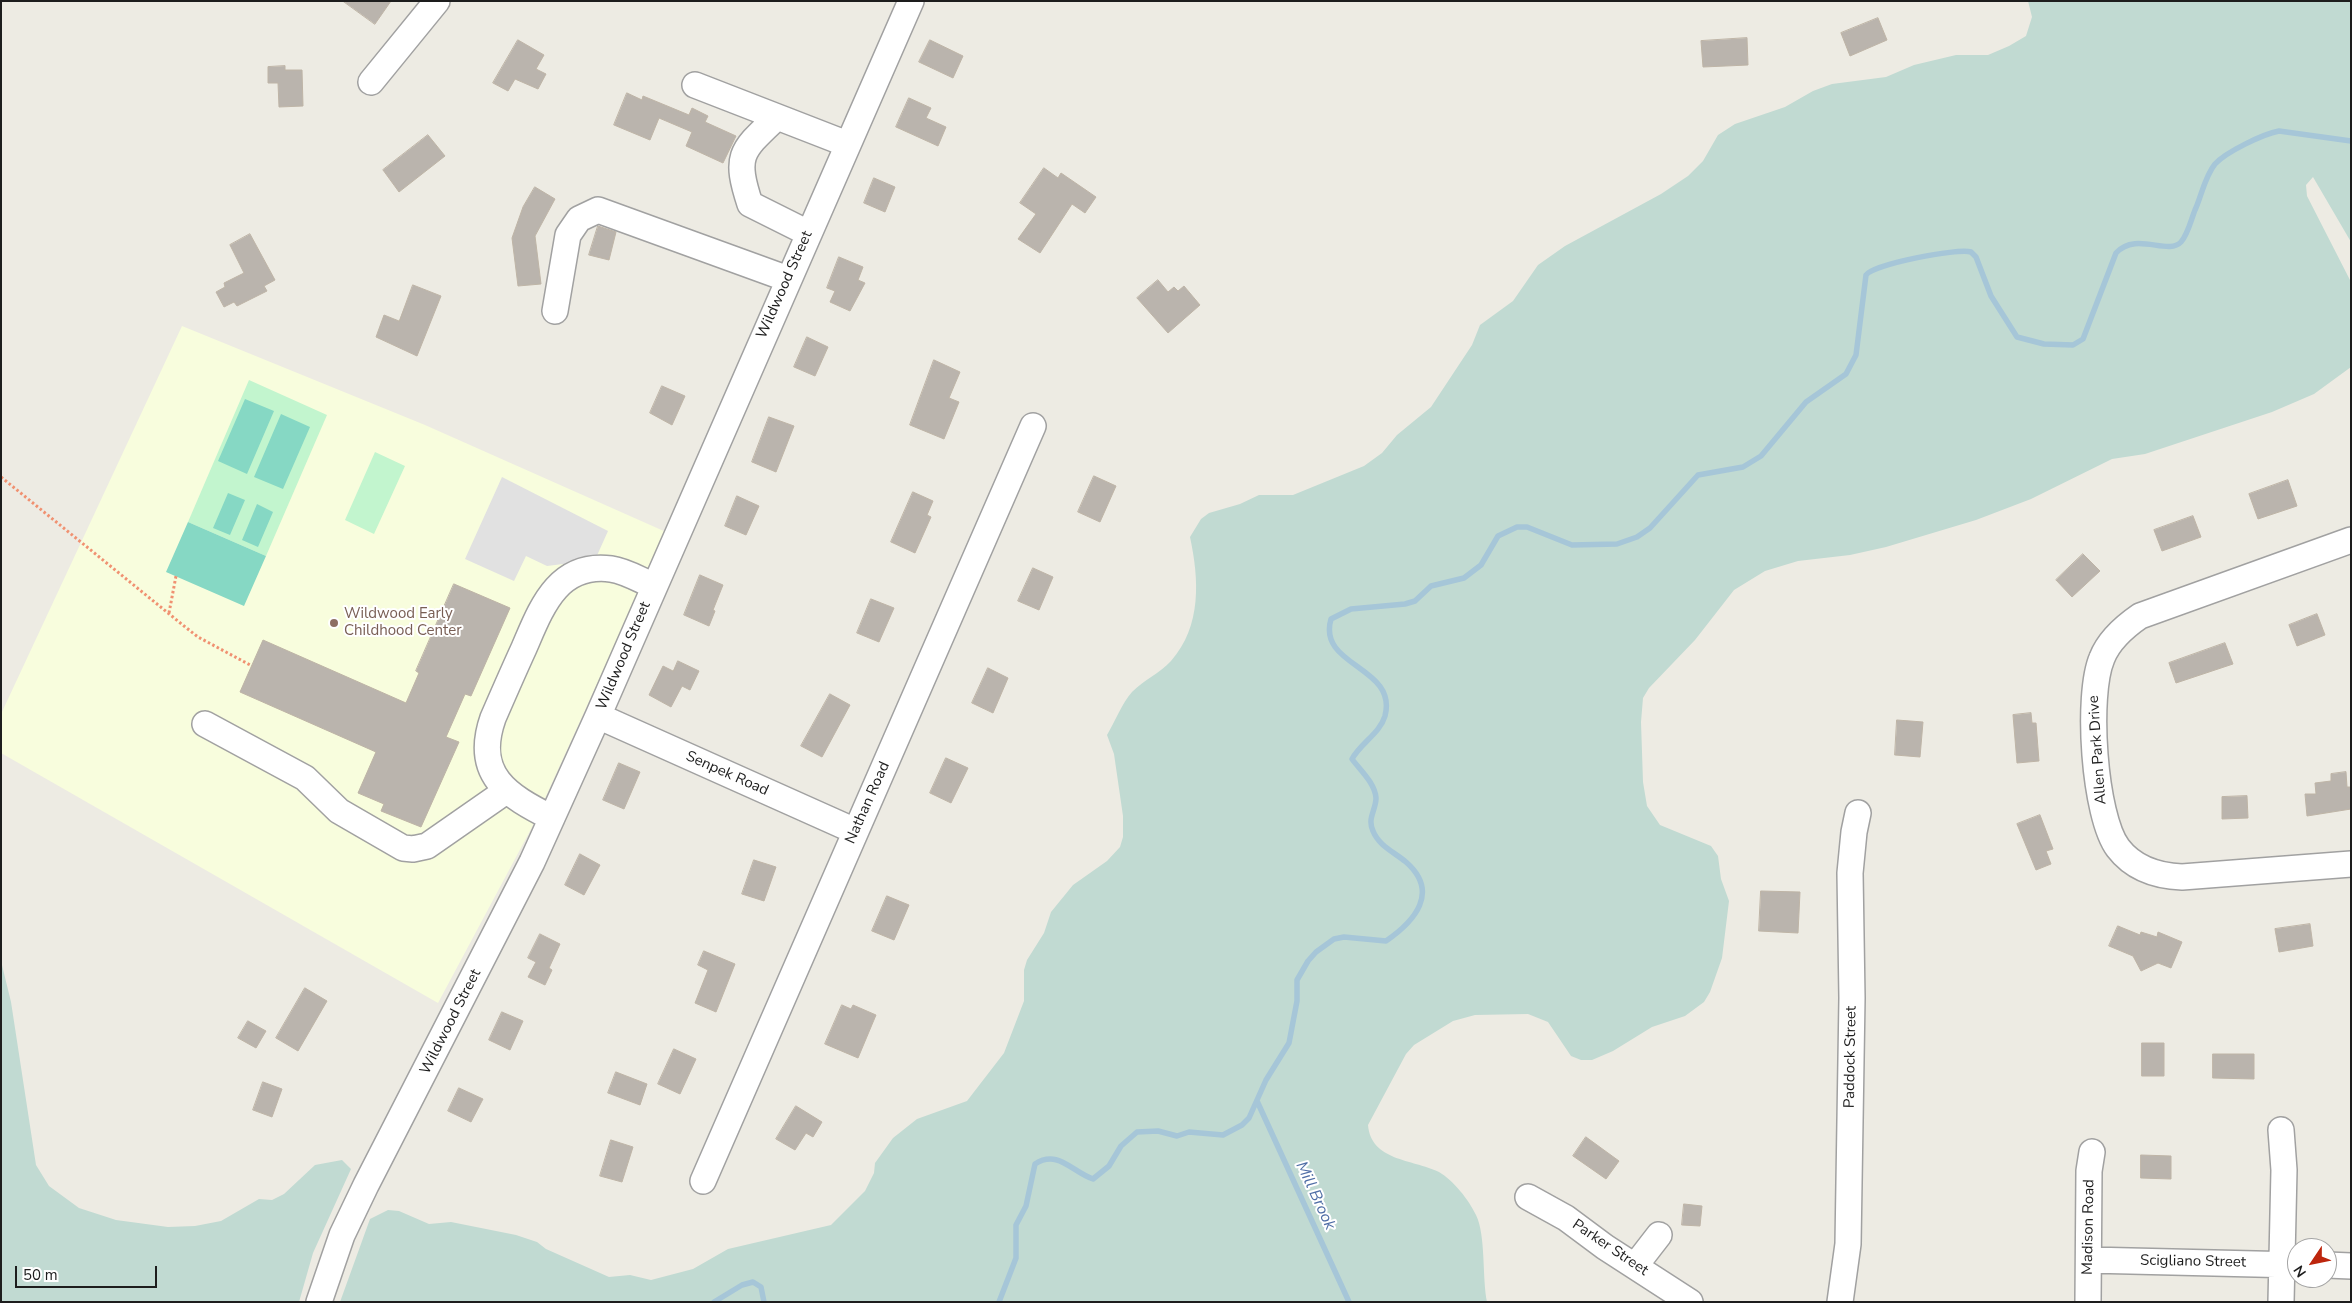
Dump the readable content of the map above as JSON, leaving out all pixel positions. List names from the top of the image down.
{
  "streets": {
    "street": [
      "Wildwood Street",
      "Allen Park Drive",
      "Senpek Road",
      "Nathan Road",
      "Paddock Street",
      "Madison Road",
      "Parker Street",
      "Scigliano Street"
    ]
  },
  "crossings": [
    ["Wildwood Street", "Senpek Road"],
    ["Senpek Road", "Nathan Road"],
    ["Madison Road", "Scigliano Street"]
  ],
  "water": ["Mill Brook"],
  "places": ["Wildwood Early Childhood Center"],
  "scale_bar": "50 m",
  "north": "bottom left"
}
